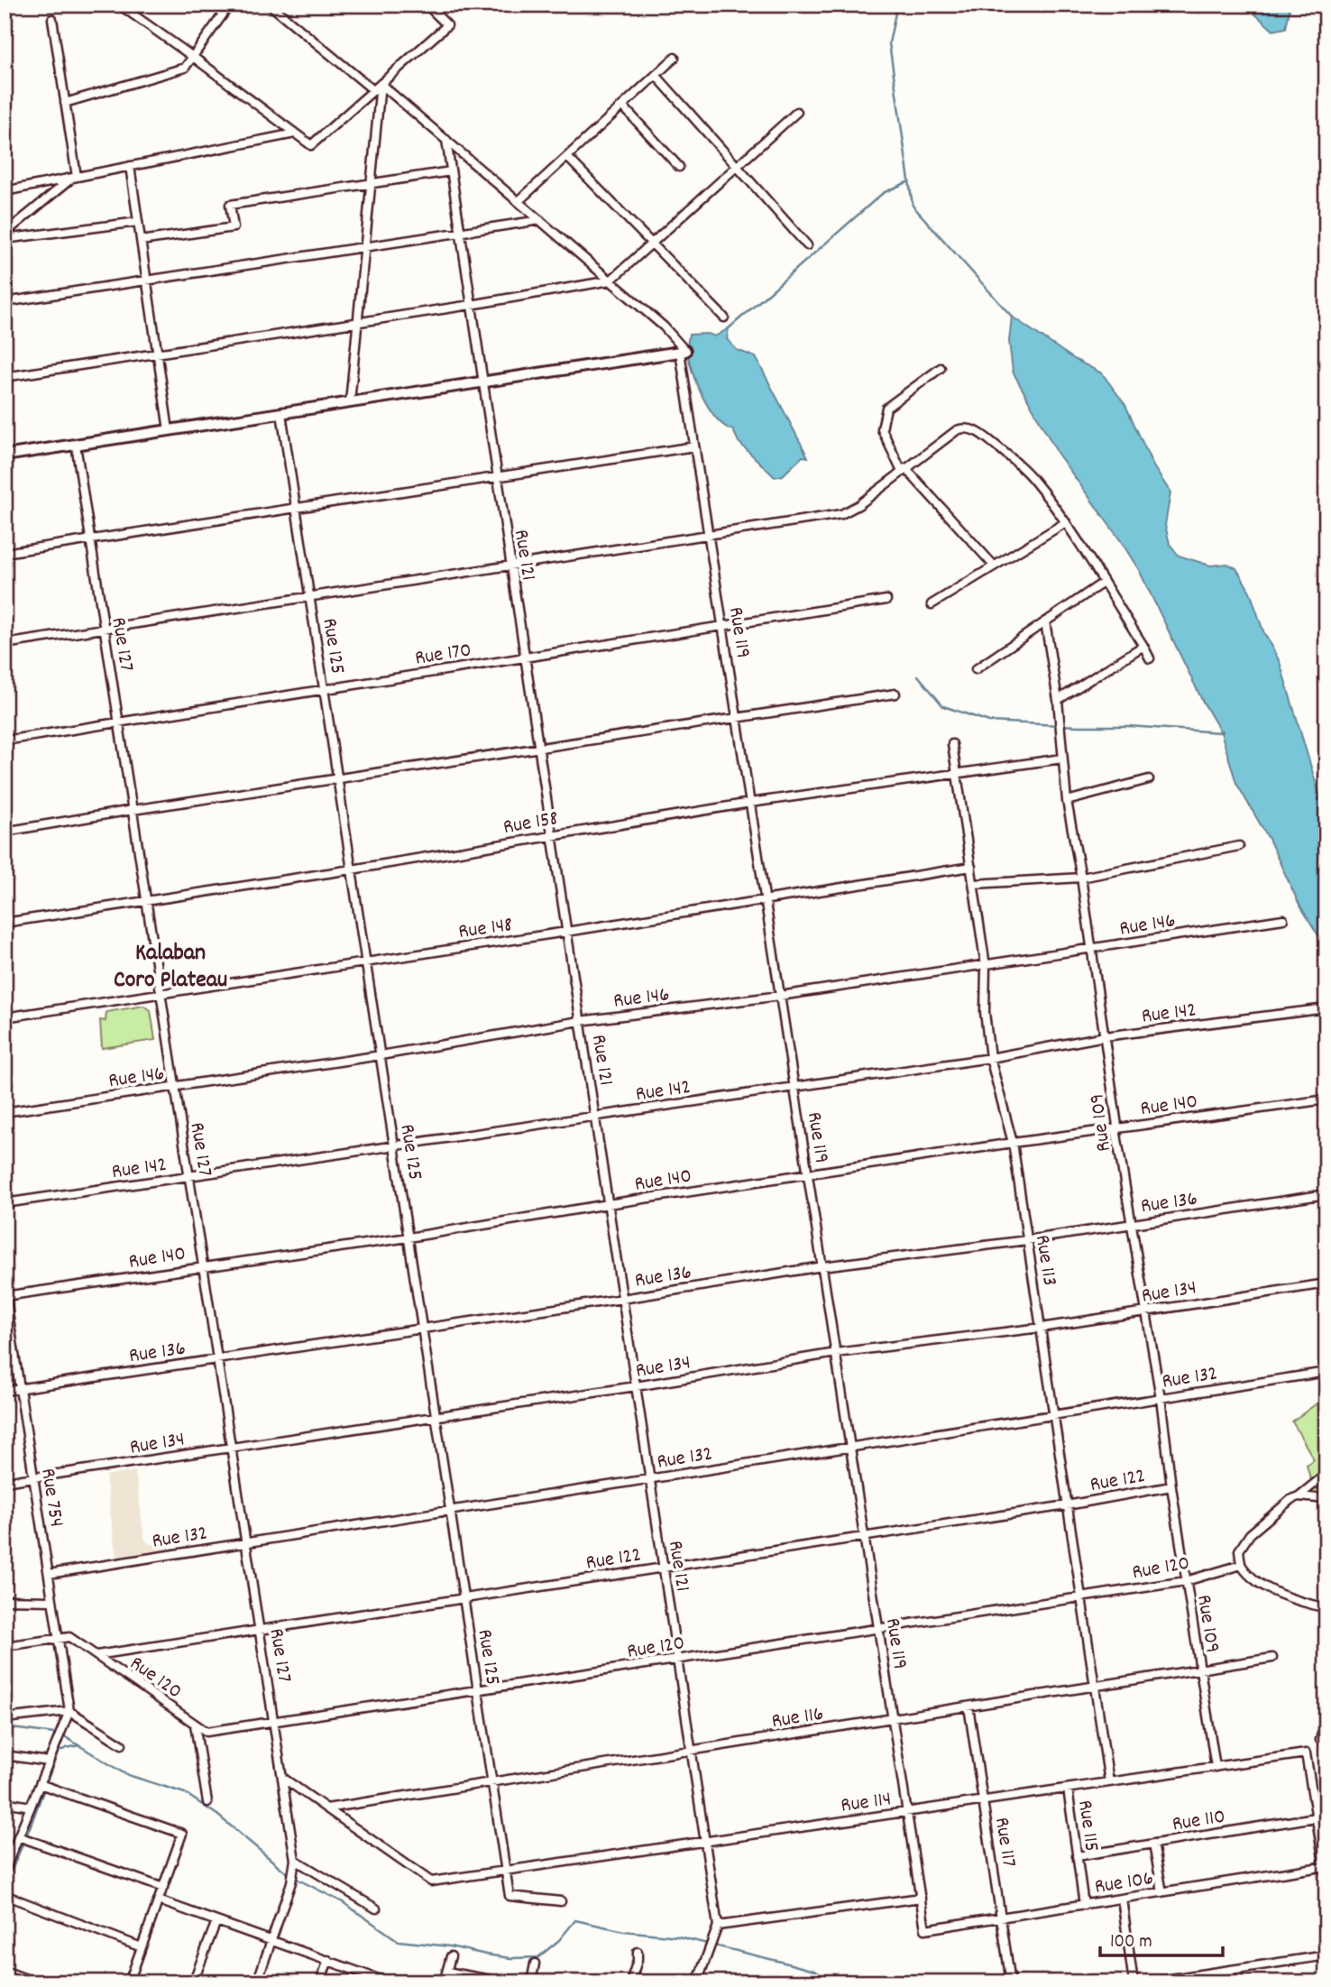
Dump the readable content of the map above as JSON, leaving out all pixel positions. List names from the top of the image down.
{
  "streets": {
    "street": [
      "Rue 121",
      "Rue 119",
      "Rue 127",
      "Rue 125",
      "Rue 170",
      "Rue 158",
      "Rue 146",
      "Rue 148",
      "Rue 142",
      "Rue 140",
      "Rue 109",
      "Rue 136",
      "Rue 113",
      "Rue 134",
      "Rue 132",
      "Rue 122",
      "Rue 754",
      "Rue 120",
      "Rue 116",
      "Rue 114",
      "Rue 110",
      "Rue 115",
      "Rue 117",
      "Rue 106"
    ]
  },
  "crossings": [
    ["Rue 121", "Rue 170"],
    ["Rue 121", "Rue 158"],
    ["Rue 121", "Rue 146"],
    ["Rue 121", "Rue 148"],
    ["Rue 121", "Rue 142"],
    ["Rue 121", "Rue 140"],
    ["Rue 121", "Rue 136"],
    ["Rue 121", "Rue 134"],
    ["Rue 121", "Rue 132"],
    ["Rue 121", "Rue 122"],
    ["Rue 121", "Rue 120"],
    ["Rue 121", "Rue 116"],
    ["Rue 121", "Rue 114"],
    ["Rue 119", "Rue 170"],
    ["Rue 119", "Rue 158"],
    ["Rue 119", "Rue 146"],
    ["Rue 119", "Rue 148"],
    ["Rue 119", "Rue 142"],
    ["Rue 119", "Rue 140"],
    ["Rue 119", "Rue 136"],
    ["Rue 119", "Rue 134"],
    ["Rue 119", "Rue 132"],
    ["Rue 119", "Rue 122"],
    ["Rue 119", "Rue 120"],
    ["Rue 119", "Rue 116"],
    ["Rue 119", "Rue 114"],
    ["Rue 119", "Rue 106"],
    ["Rue 127", "Rue 170"],
    ["Rue 127", "Rue 158"],
    ["Rue 127", "Rue 146"],
    ["Rue 127", "Rue 148"],
    ["Rue 127", "Rue 142"],
    ["Rue 127", "Rue 140"],
    ["Rue 127", "Rue 136"],
    ["Rue 127", "Rue 134"],
    ["Rue 127", "Rue 132"],
    ["Rue 127", "Rue 122"],
    ["Rue 127", "Rue 120"],
    ["Rue 125", "Rue 170"],
    ["Rue 125", "Rue 158"],
    ["Rue 125", "Rue 146"],
    ["Rue 125", "Rue 148"],
    ["Rue 125", "Rue 142"],
    ["Rue 125", "Rue 140"],
    ["Rue 125", "Rue 136"],
    ["Rue 125", "Rue 134"],
    ["Rue 125", "Rue 132"],
    ["Rue 125", "Rue 122"],
    ["Rue 125", "Rue 120"],
    ["Rue 125", "Rue 116"],
    ["Rue 125", "Rue 114"],
    ["Rue 158", "Rue 109"],
    ["Rue 158", "Rue 113"],
    ["Rue 146", "Rue 109"],
    ["Rue 146", "Rue 113"],
    ["Rue 148", "Rue 113"],
    ["Rue 142", "Rue 109"],
    ["Rue 142", "Rue 113"],
    ["Rue 140", "Rue 109"],
    ["Rue 140", "Rue 113"],
    ["Rue 140", "Rue 754"],
    ["Rue 109", "Rue 136"],
    ["Rue 109", "Rue 134"],
    ["Rue 109", "Rue 132"],
    ["Rue 109", "Rue 122"],
    ["Rue 109", "Rue 120"],
    ["Rue 109", "Rue 116"],
    ["Rue 109", "Rue 114"],
    ["Rue 136", "Rue 113"],
    ["Rue 136", "Rue 754"],
    ["Rue 113", "Rue 134"],
    ["Rue 113", "Rue 132"],
    ["Rue 113", "Rue 122"],
    ["Rue 113", "Rue 120"],
    ["Rue 113", "Rue 116"],
    ["Rue 113", "Rue 114"],
    ["Rue 134", "Rue 754"],
    ["Rue 132", "Rue 754"],
    ["Rue 122", "Rue 120"],
    ["Rue 754", "Rue 120"],
    ["Rue 116", "Rue 114"],
    ["Rue 116", "Rue 117"],
    ["Rue 114", "Rue 110"],
    ["Rue 114", "Rue 115"],
    ["Rue 114", "Rue 117"],
    ["Rue 110", "Rue 115"],
    ["Rue 115", "Rue 106"],
    ["Rue 117", "Rue 106"]
  ],
  "districts": ["Kalaban Coro Plateau"],
  "scale_bar": "100 m"
}
